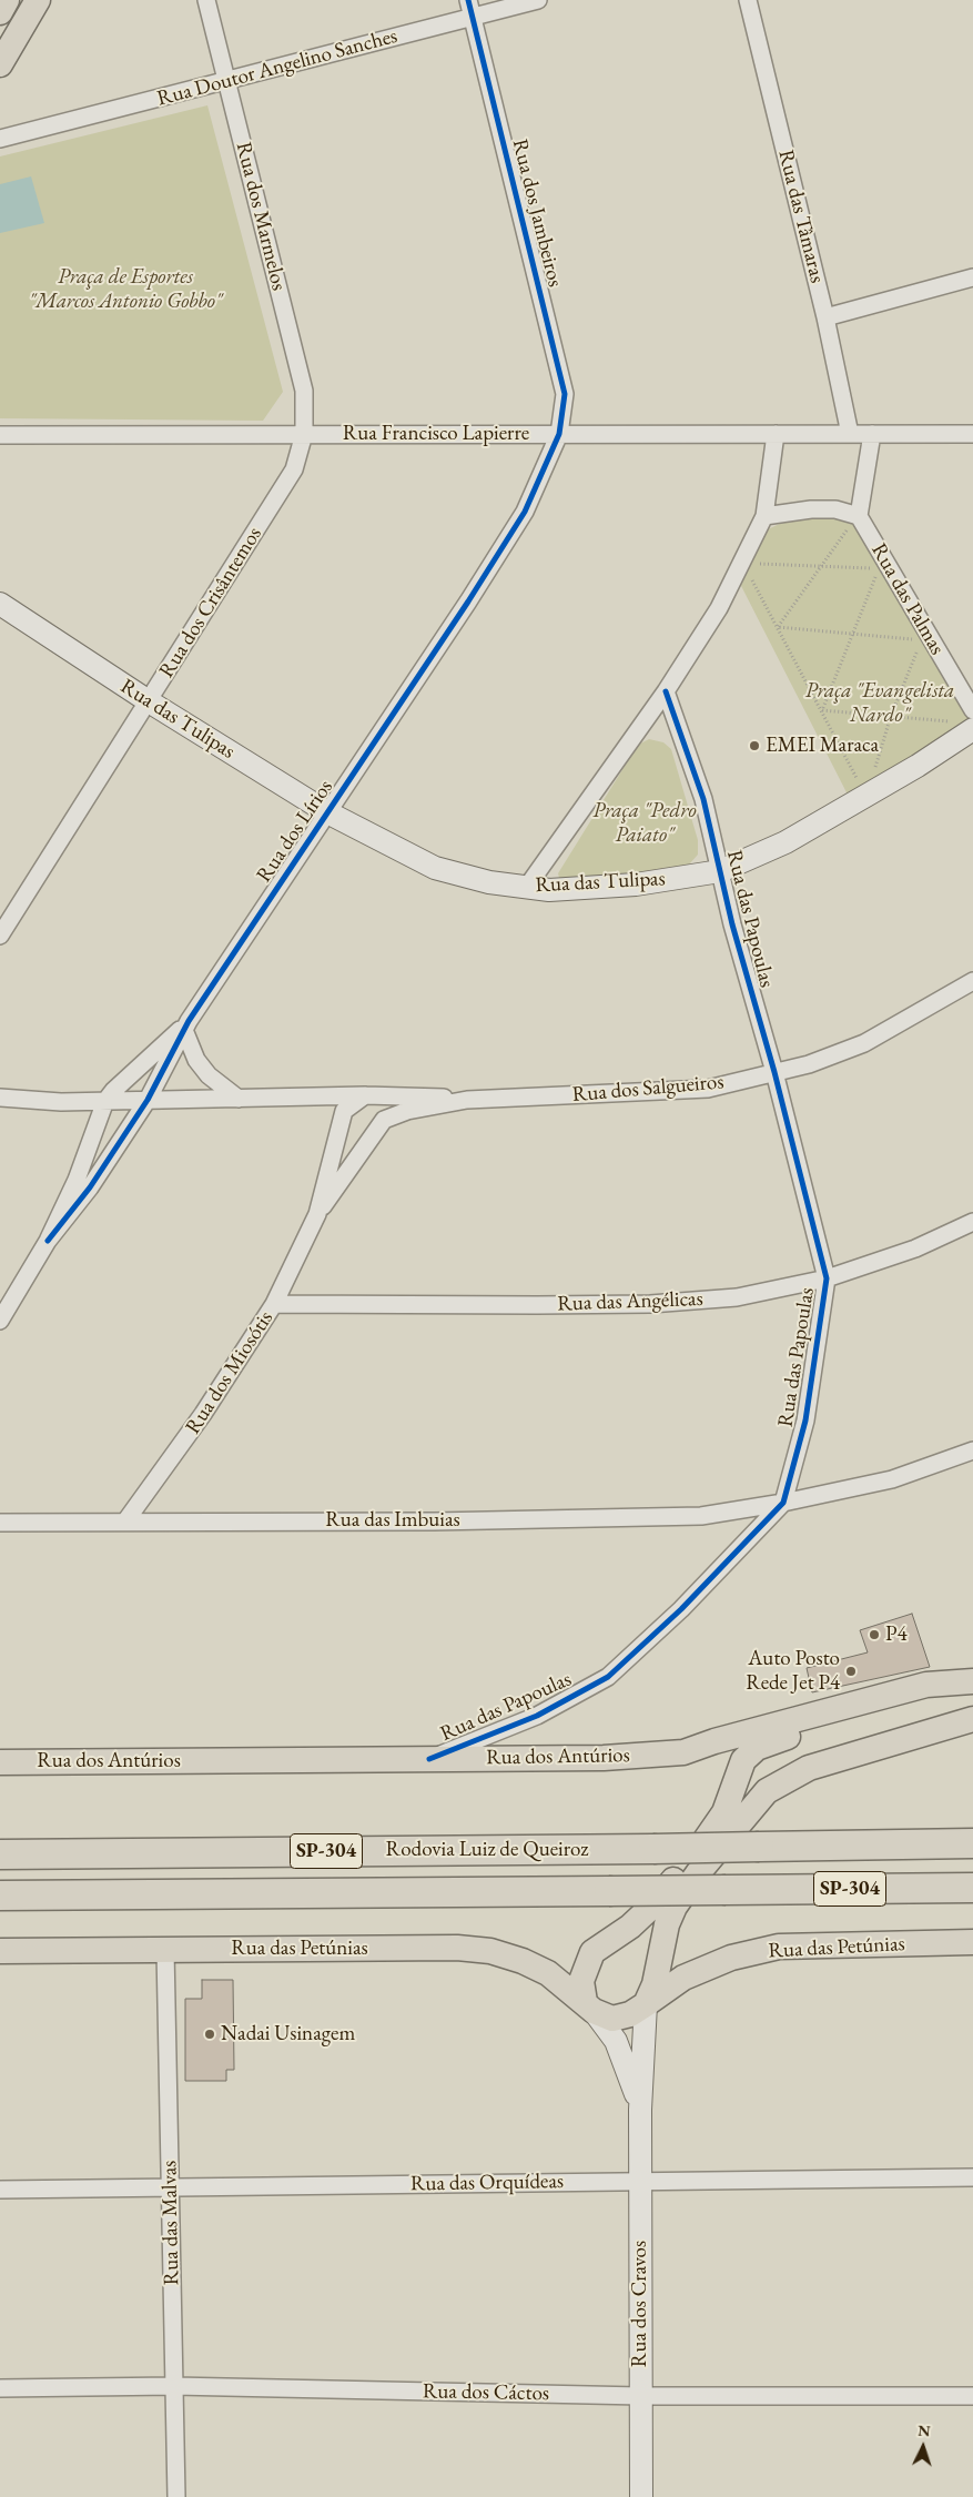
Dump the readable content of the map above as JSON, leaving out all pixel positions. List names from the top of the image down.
{
  "streets": {
    "highway": ["Rodovia Luiz de Queiroz", "SP-304"],
    "main road": [
      "Rua das Tulipas",
      "Rua dos Antúrios",
      "Rua das Petúnias",
      "Rua dos Cravos"
    ],
    "street": [
      "Rua Doutor Angelino Sanches",
      "Rua dos Jambeiros",
      "Rua dos Marmelos",
      "Rua das Tâmaras",
      "Rua Francisco Lapierre",
      "Rua das Palmas",
      "Rua dos Crisântemos",
      "Rua dos Lírios",
      "Rua das Papoulas",
      "Rua dos Salgueiros",
      "Rua das Angélicas",
      "Rua dos Miosótis",
      "Rua das Imbuias",
      "Rua das Orquídeas",
      "Rua das Malvas",
      "Rua dos Cáctos"
    ]
  },
  "crossings": [
    ["Rua Doutor Angelino Sanches", "Rua dos Jambeiros"],
    ["Rua Doutor Angelino Sanches", "Rua dos Marmelos"],
    ["Rua dos Jambeiros", "Rua Francisco Lapierre"],
    ["Rua dos Jambeiros", "Rua dos Lírios"],
    ["Rua dos Marmelos", "Rua Francisco Lapierre"],
    ["Rua dos Marmelos", "Rua dos Crisântemos"],
    ["Rua das Tâmaras", "Rua Francisco Lapierre"],
    ["Rua Francisco Lapierre", "Rua dos Crisântemos"],
    ["Rua Francisco Lapierre", "Rua dos Lírios"],
    ["Rua dos Crisântemos", "Rua das Tulipas"],
    ["Rua das Tulipas", "Rua dos Lírios"],
    ["Rua das Tulipas", "Rua das Papoulas"],
    ["Rua dos Lírios", "Rua dos Salgueiros"],
    ["Rua das Papoulas", "Rua dos Salgueiros"],
    ["Rua das Papoulas", "Rua das Angélicas"],
    ["Rua das Papoulas", "Rua das Imbuias"],
    ["Rua das Papoulas", "Rua dos Antúrios"],
    ["Rua dos Salgueiros", "Rua dos Miosótis"],
    ["Rua das Angélicas", "Rua dos Miosótis"],
    ["Rua dos Miosótis", "Rua das Imbuias"],
    ["Rua das Petúnias", "Rua das Malvas"],
    ["Rua das Petúnias", "Rua dos Cravos"],
    ["Rua das Orquídeas", "Rua das Malvas"],
    ["Rua das Orquídeas", "Rua dos Cravos"],
    ["Rua das Malvas", "Rua dos Cáctos"],
    ["Rua dos Cravos", "Rua dos Cáctos"]
  ],
  "parks": ["Praça de Esportes \"Marcos Antonio Gobbo\"", "Praça \"Evangelista Nardo\"", "Praça \"Pedro Paiato\""],
  "places": [
    "EMEI Maraca",
    "P4",
    "Auto Posto Rede Jet P4",
    "Nadai Usinagem"
  ],
  "north": "top"
}
